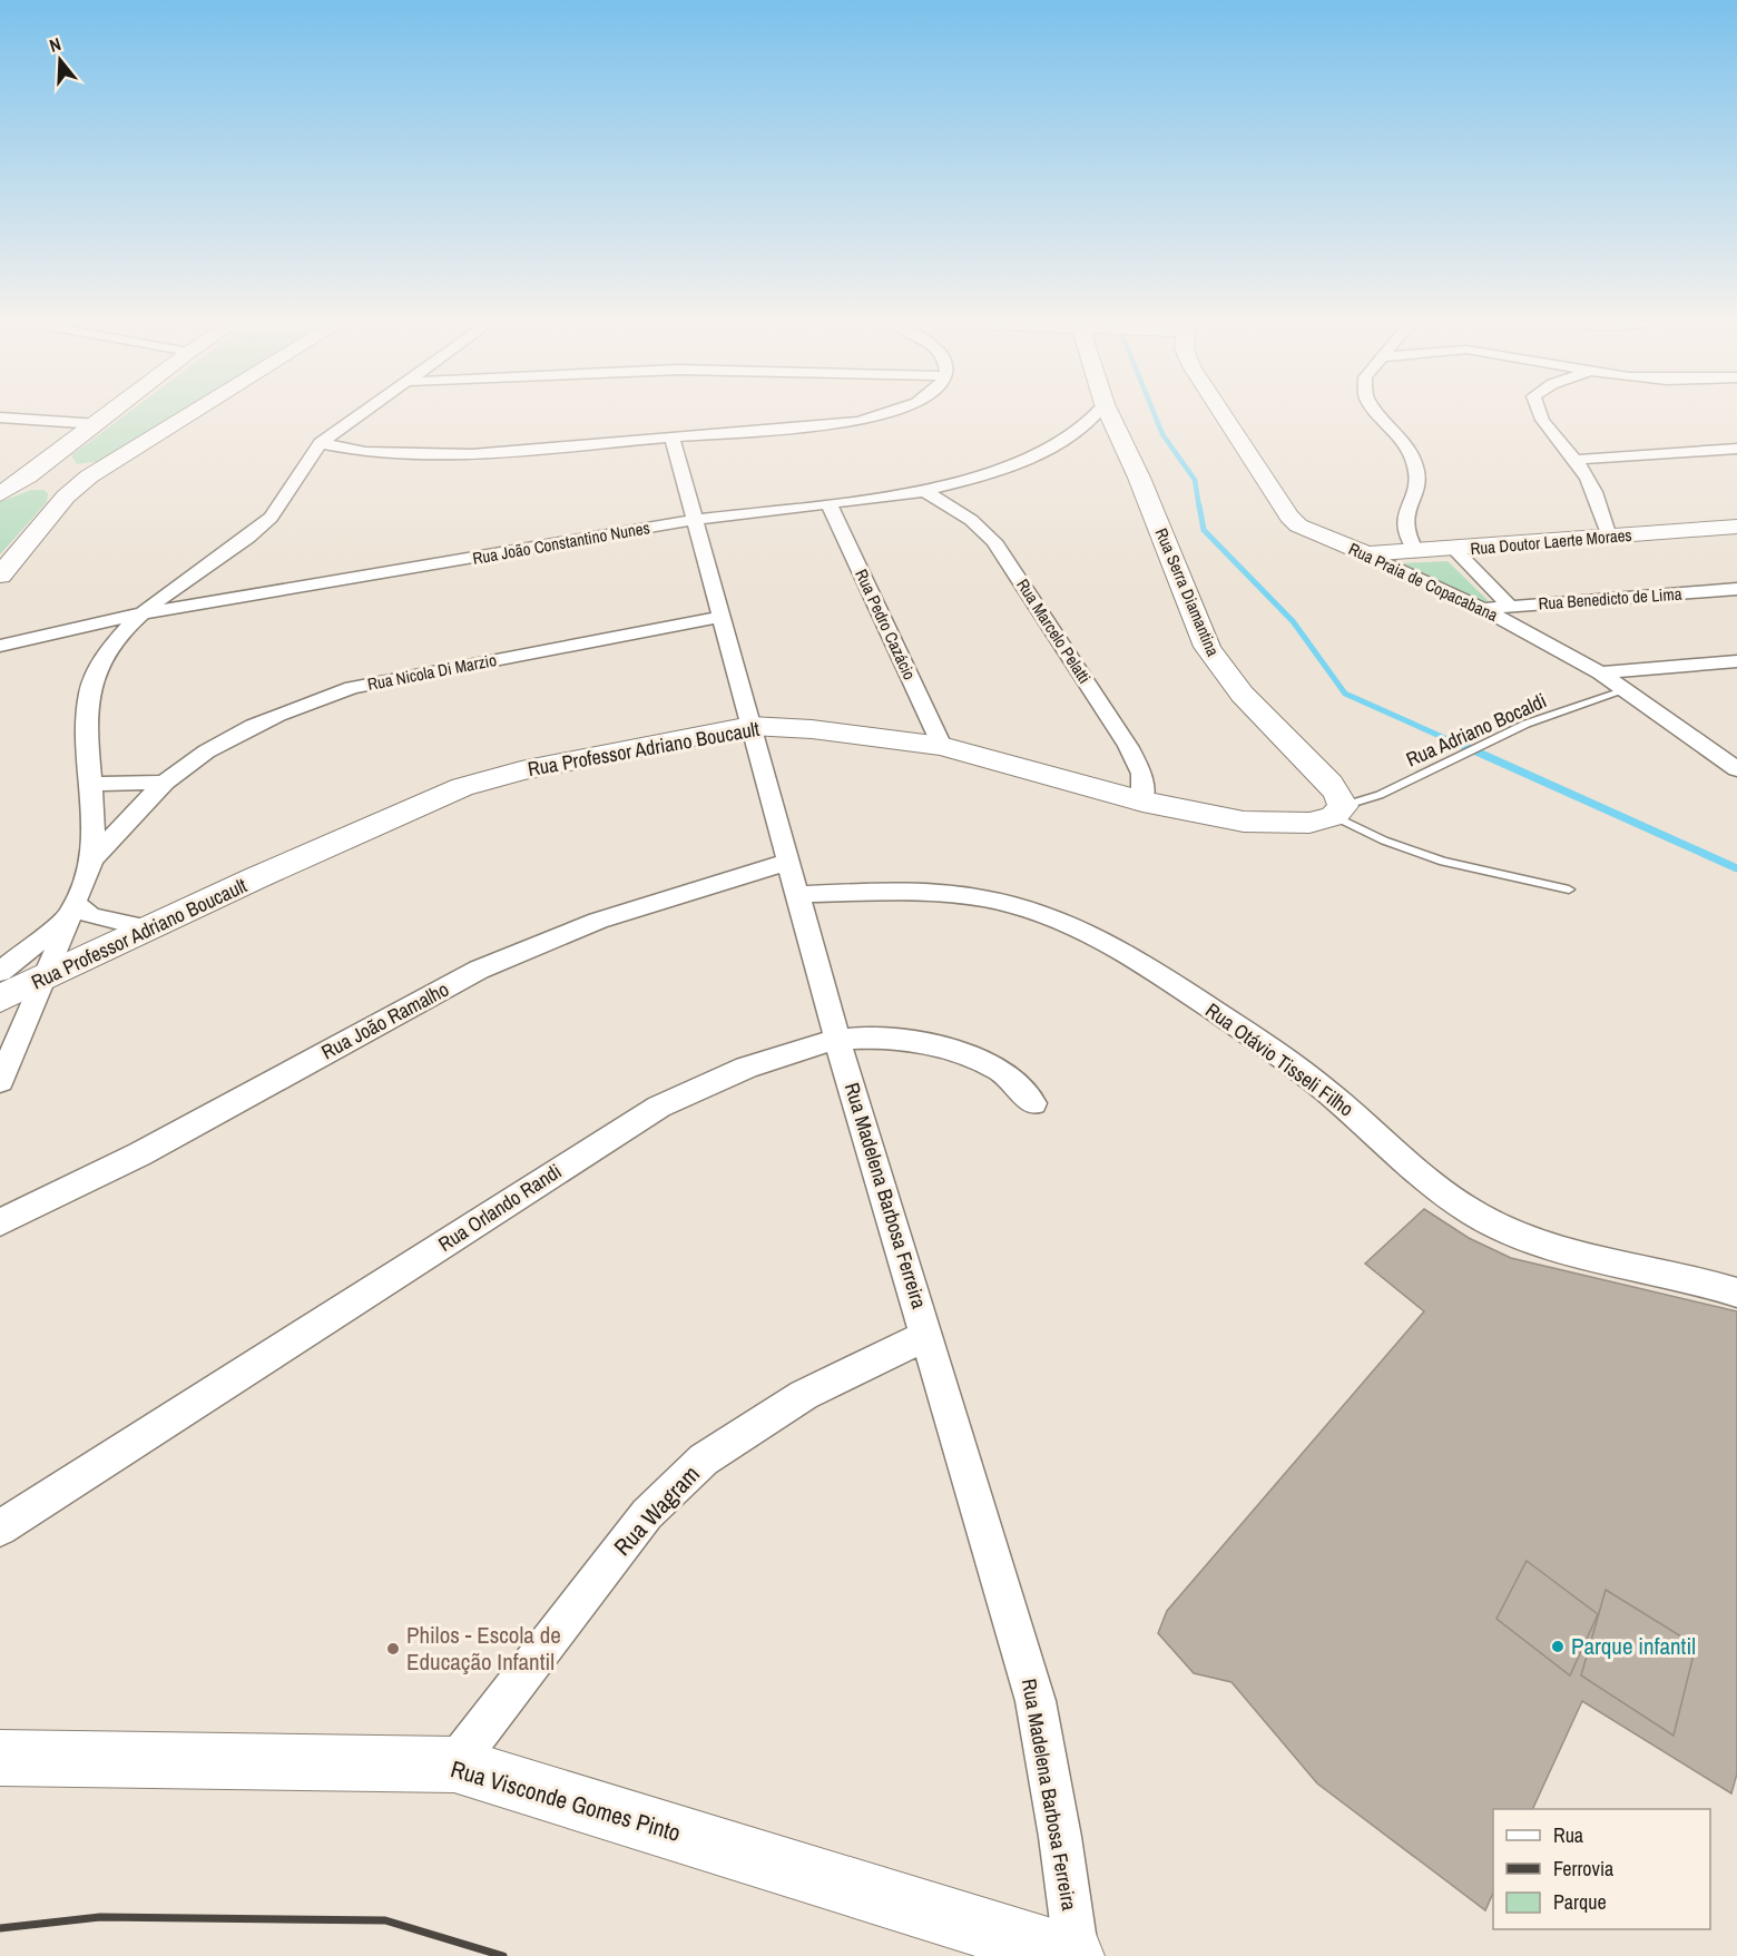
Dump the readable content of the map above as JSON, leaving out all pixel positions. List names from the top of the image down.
{
  "streets": {
    "street": [
      "Rua Doutor Laerte Moraes",
      "Rua João Constantino Nunes",
      "Rua Praia de Copacabana",
      "Rua Serra Diamantina",
      "Rua Benedicto de Lima",
      "Rua Pedro Cazácio",
      "Rua Marcelo Pelatti",
      "Rua Nicola Di Marzio",
      "Rua Professor Adriano Boucault",
      "Rua João Ramalho",
      "Rua Otávio Tisseli Filho",
      "Rua Madelena Barbosa Ferreira",
      "Rua Orlando Randi",
      "Rua Wagram",
      "Rua Visconde Gomes Pinto"
    ],
    "lane": ["Rua Adriano Bocaldi"]
  },
  "crossings": [
    ["Rua Doutor Laerte Moraes", "Rua Praia de Copacabana"],
    ["Rua João Constantino Nunes", "Rua Pedro Cazácio"],
    ["Rua João Constantino Nunes", "Rua Marcelo Pelatti"],
    ["Rua João Constantino Nunes", "Rua Madelena Barbosa Ferreira"],
    ["Rua Praia de Copacabana", "Rua Benedicto de Lima"],
    ["Rua Praia de Copacabana", "Rua Adriano Bocaldi"],
    ["Rua Serra Diamantina", "Rua Adriano Bocaldi"],
    ["Rua Serra Diamantina", "Rua Professor Adriano Boucault"],
    ["Rua Pedro Cazácio", "Rua Professor Adriano Boucault"],
    ["Rua Marcelo Pelatti", "Rua Professor Adriano Boucault"],
    ["Rua Nicola Di Marzio", "Rua Madelena Barbosa Ferreira"],
    ["Rua Adriano Bocaldi", "Rua Professor Adriano Boucault"],
    ["Rua Professor Adriano Boucault", "Rua Madelena Barbosa Ferreira"],
    ["Rua João Ramalho", "Rua Madelena Barbosa Ferreira"],
    ["Rua Otávio Tisseli Filho", "Rua Madelena Barbosa Ferreira"],
    ["Rua Madelena Barbosa Ferreira", "Rua Orlando Randi"],
    ["Rua Madelena Barbosa Ferreira", "Rua Wagram"],
    ["Rua Madelena Barbosa Ferreira", "Rua Visconde Gomes Pinto"],
    ["Rua Wagram", "Rua Visconde Gomes Pinto"]
  ],
  "places": ["Parque infantil", "Philos - Escola de Educação Infantil"],
  "legend": ["Rua", "Ferrovia", "Parque"],
  "north": "top"
}
